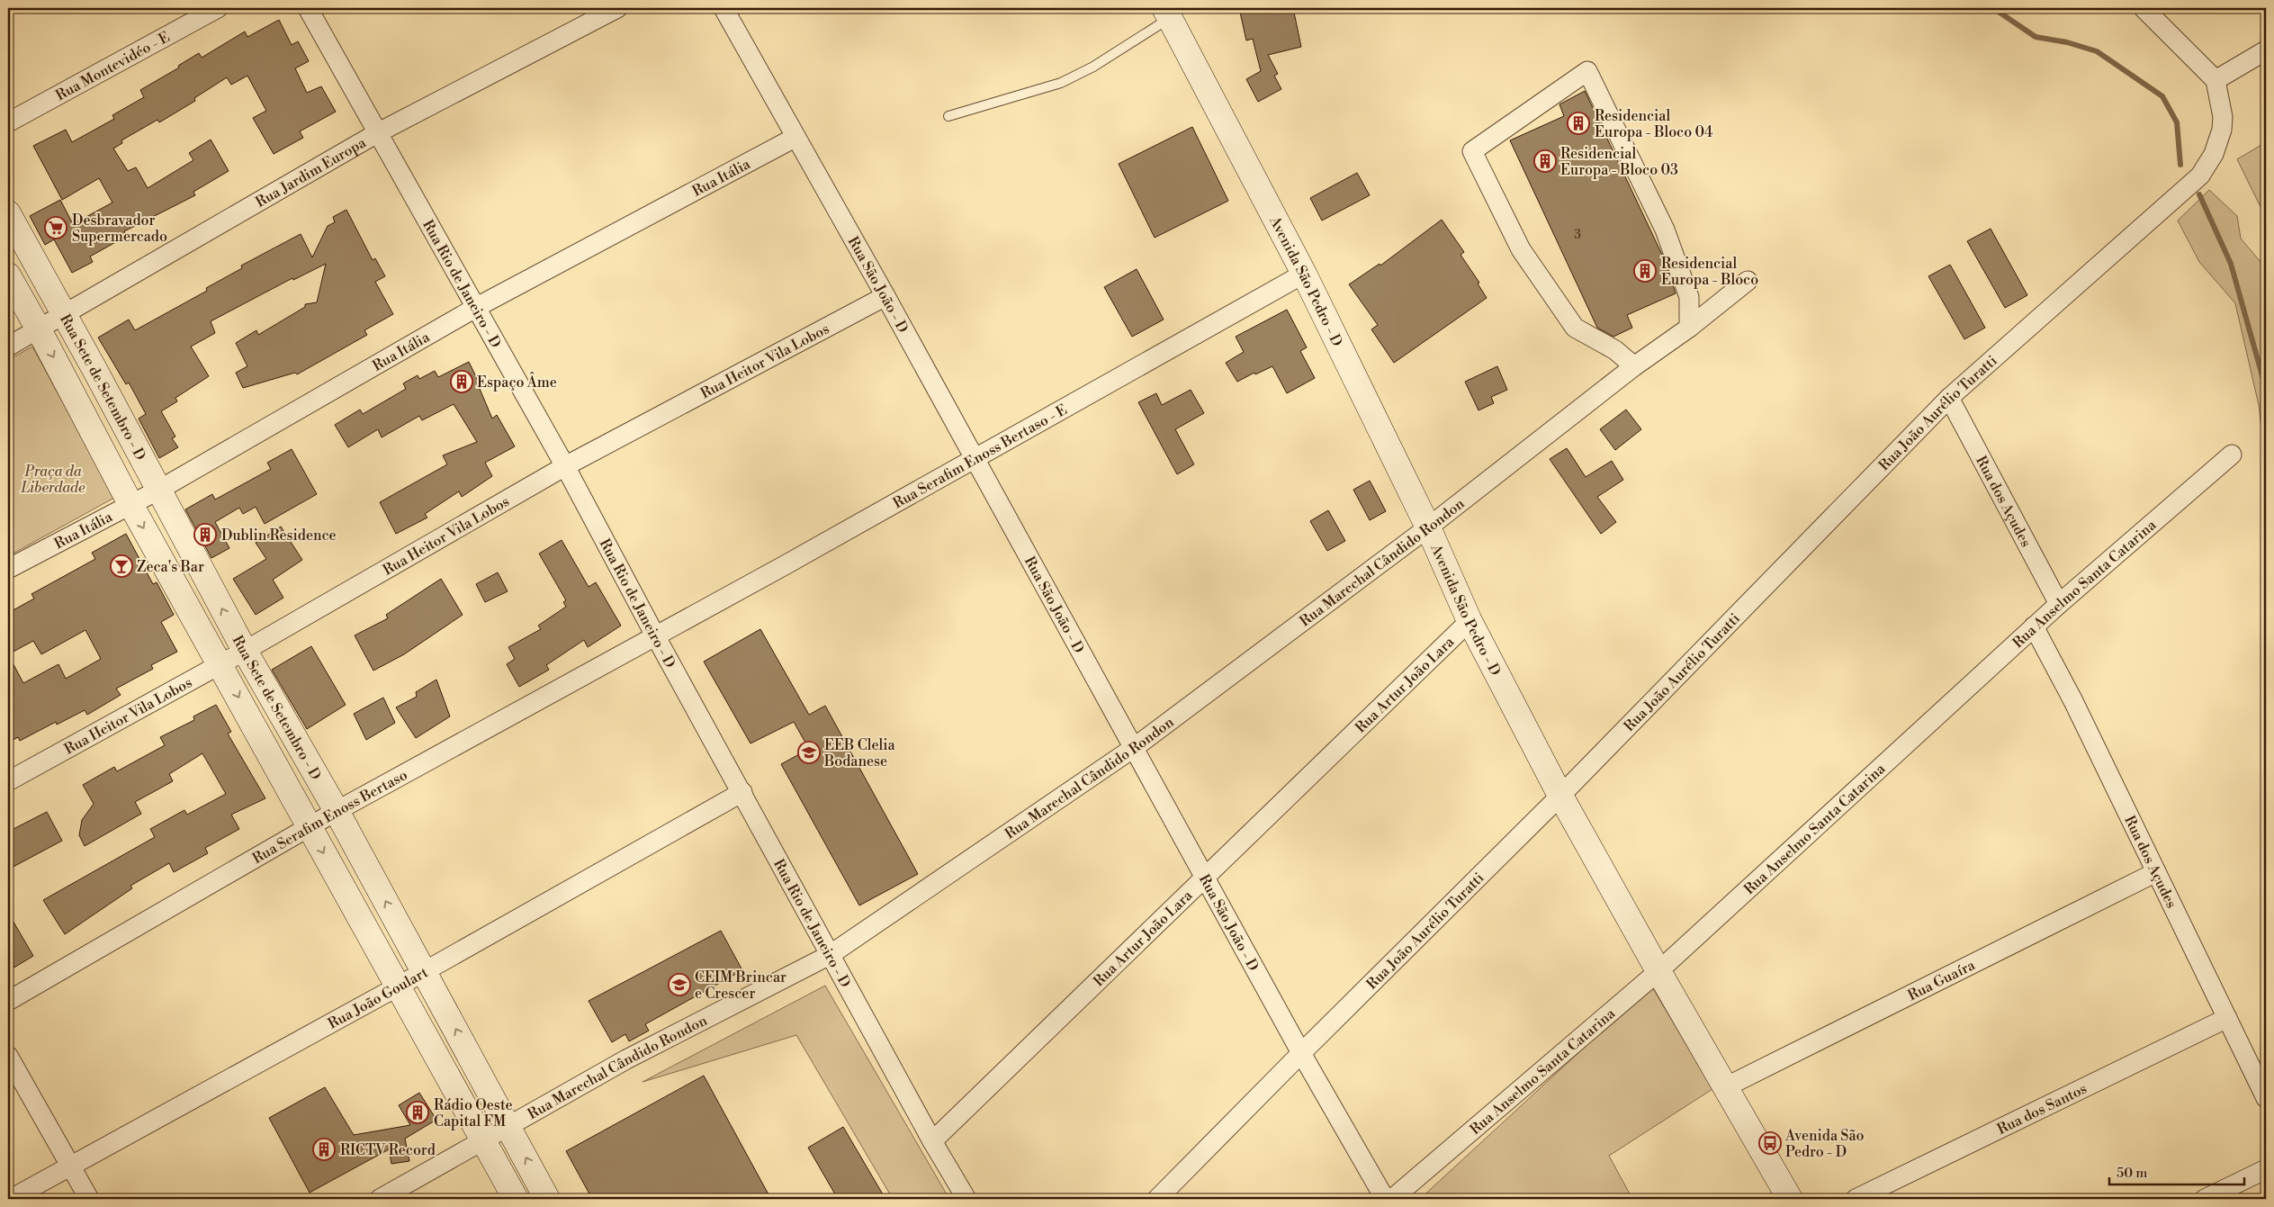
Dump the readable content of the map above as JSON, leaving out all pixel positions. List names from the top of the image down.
{
  "streets": {
    "street": [
      "Rua Montevidéo - E",
      "Rua Jardim Europa",
      "Rua Itália",
      "Avenida São Pedro - D",
      "Rua Rio de Janeiro - D",
      "Rua São João - D",
      "Rua Heitor Vila Lobos",
      "Rua Sete de Setembro - D",
      "Rua João Aurélio Turatti",
      "Rua Serafim Enoss Bertaso - E",
      "Rua dos Açudes",
      "Rua Marechal Cândido Rondon",
      "Rua Anselmo Santa Catarina",
      "Rua Artur João Lara",
      "Rua Serafim Enoss Bertaso",
      "Rua Guaíra",
      "Rua João Goulart",
      "Rua dos Santos"
    ]
  },
  "crossings": [
    ["Rua Jardim Europa", "Rua Rio de Janeiro - D"],
    ["Rua Jardim Europa", "Rua Sete de Setembro - D"],
    ["Rua Itália", "Rua Rio de Janeiro - D"],
    ["Rua Itália", "Rua São João - D"],
    ["Rua Itália", "Rua Sete de Setembro - D"],
    ["Avenida São Pedro - D", "Rua João Aurélio Turatti"],
    ["Avenida São Pedro - D", "Rua Serafim Enoss Bertaso - E"],
    ["Avenida São Pedro - D", "Rua Marechal Cândido Rondon"],
    ["Avenida São Pedro - D", "Rua Anselmo Santa Catarina"],
    ["Avenida São Pedro - D", "Rua Artur João Lara"],
    ["Avenida São Pedro - D", "Rua Guaíra"],
    ["Rua Rio de Janeiro - D", "Rua Heitor Vila Lobos"],
    ["Rua Rio de Janeiro - D", "Rua Serafim Enoss Bertaso - E"],
    ["Rua Rio de Janeiro - D", "Rua Marechal Cândido Rondon"],
    ["Rua Rio de Janeiro - D", "Rua Artur João Lara"],
    ["Rua Rio de Janeiro - D", "Rua Serafim Enoss Bertaso"],
    ["Rua Rio de Janeiro - D", "Rua João Goulart"],
    ["Rua São João - D", "Rua Heitor Vila Lobos"],
    ["Rua São João - D", "Rua João Aurélio Turatti"],
    ["Rua São João - D", "Rua Serafim Enoss Bertaso - E"],
    ["Rua São João - D", "Rua Marechal Cândido Rondon"],
    ["Rua São João - D", "Rua Artur João Lara"],
    ["Rua Heitor Vila Lobos", "Rua Sete de Setembro - D"],
    ["Rua Sete de Setembro - D", "Rua Marechal Cândido Rondon"],
    ["Rua Sete de Setembro - D", "Rua Serafim Enoss Bertaso"],
    ["Rua Sete de Setembro - D", "Rua João Goulart"],
    ["Rua João Aurélio Turatti", "Rua dos Açudes"],
    ["Rua Serafim Enoss Bertaso - E", "Rua Serafim Enoss Bertaso"],
    ["Rua dos Açudes", "Rua Anselmo Santa Catarina"],
    ["Rua dos Açudes", "Rua Guaíra"],
    ["Rua dos Açudes", "Rua dos Santos"]
  ],
  "parks": ["Praça da Liberdade"],
  "places": {
    "building": [
      "Residencial Europa - Bloco 04",
      "Residencial Europa - Bloco 03",
      "Residencial Europa - Bloco",
      "Espaço Âme",
      "Dublin Residence",
      "Rádio Oeste Capital FM",
      "RICTV Record"
    ],
    "supermarket": ["Desbravador Supermercado"],
    "bar": ["Zeca's Bar"],
    "school or university": ["EEB Clelia Bodanese", "CEIM Brincar e Crescer"],
    "bus stop": ["Avenida São Pedro - D"]
  },
  "house_numbers": ["3"],
  "scale_bar": "50 m"
}
